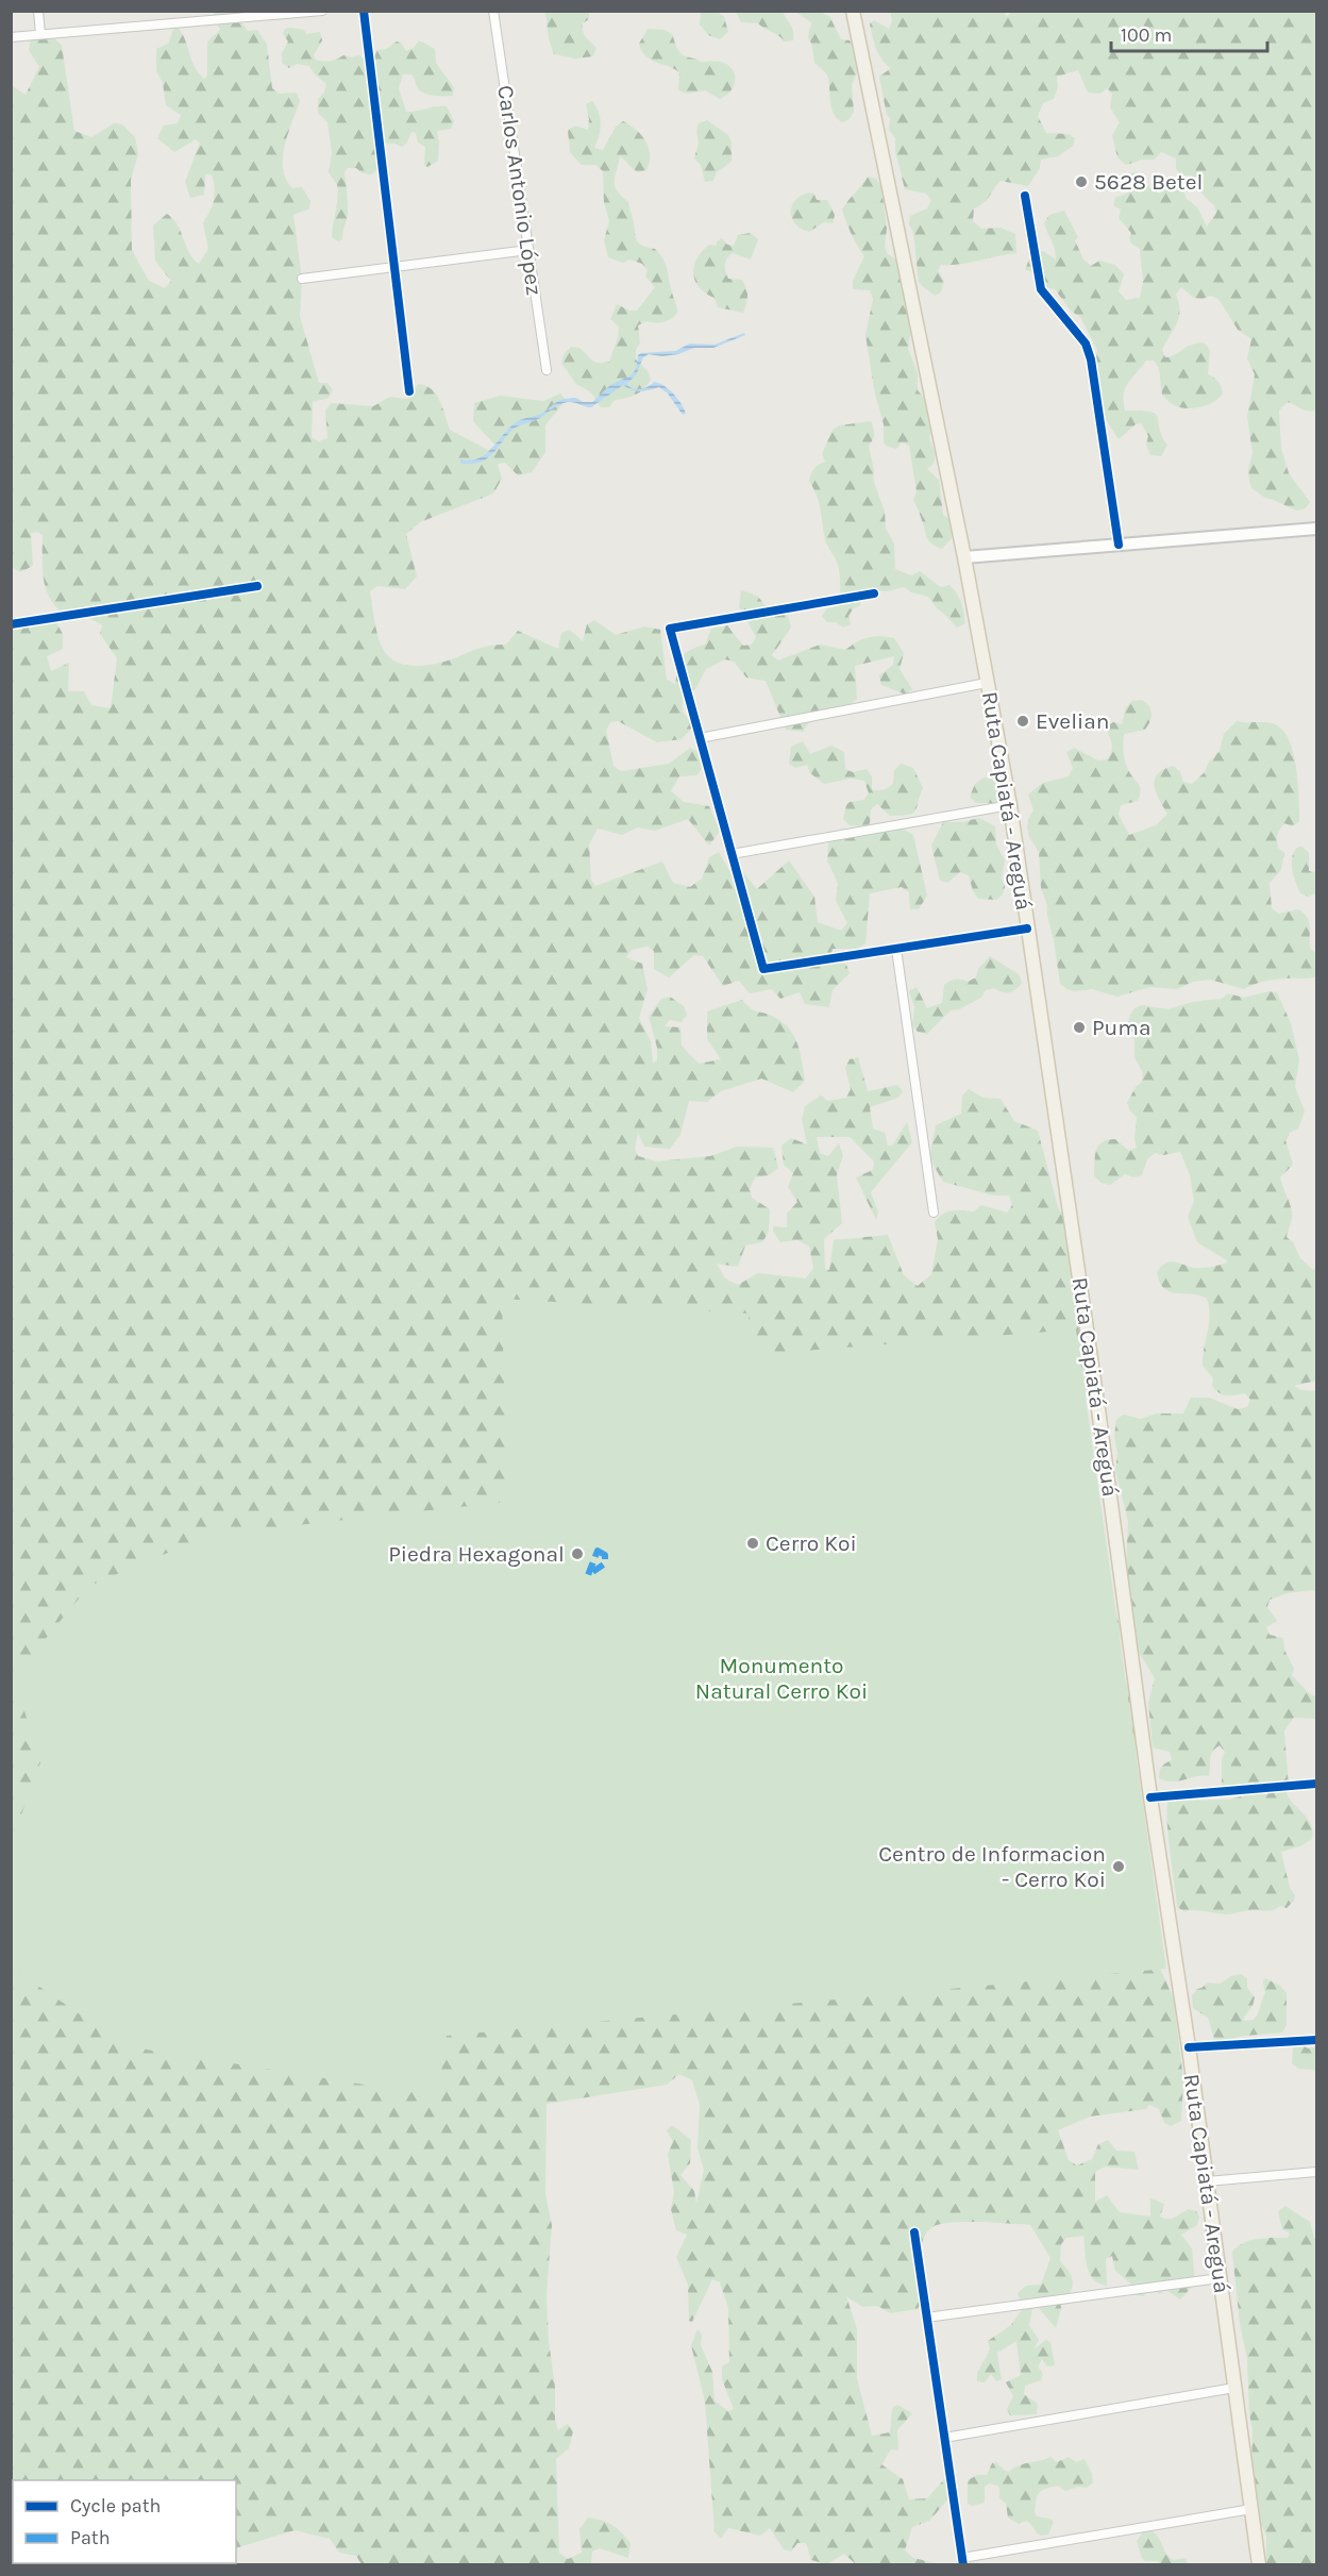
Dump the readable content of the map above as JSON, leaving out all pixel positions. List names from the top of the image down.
{
  "streets": {
    "main road": ["Ruta Capiatá - Areguá"],
    "street": ["Carlos Antonio López"]
  },
  "parks": ["Monumento Natural Cerro Koi"],
  "places": [
    "5628 Betel",
    "Evelian",
    "Puma",
    "Cerro Koi",
    "Piedra Hexagonal",
    "Centro de Informacion - Cerro Koi"
  ],
  "legend": ["Cycle path", "Path"],
  "scale_bar": "100 m"
}
